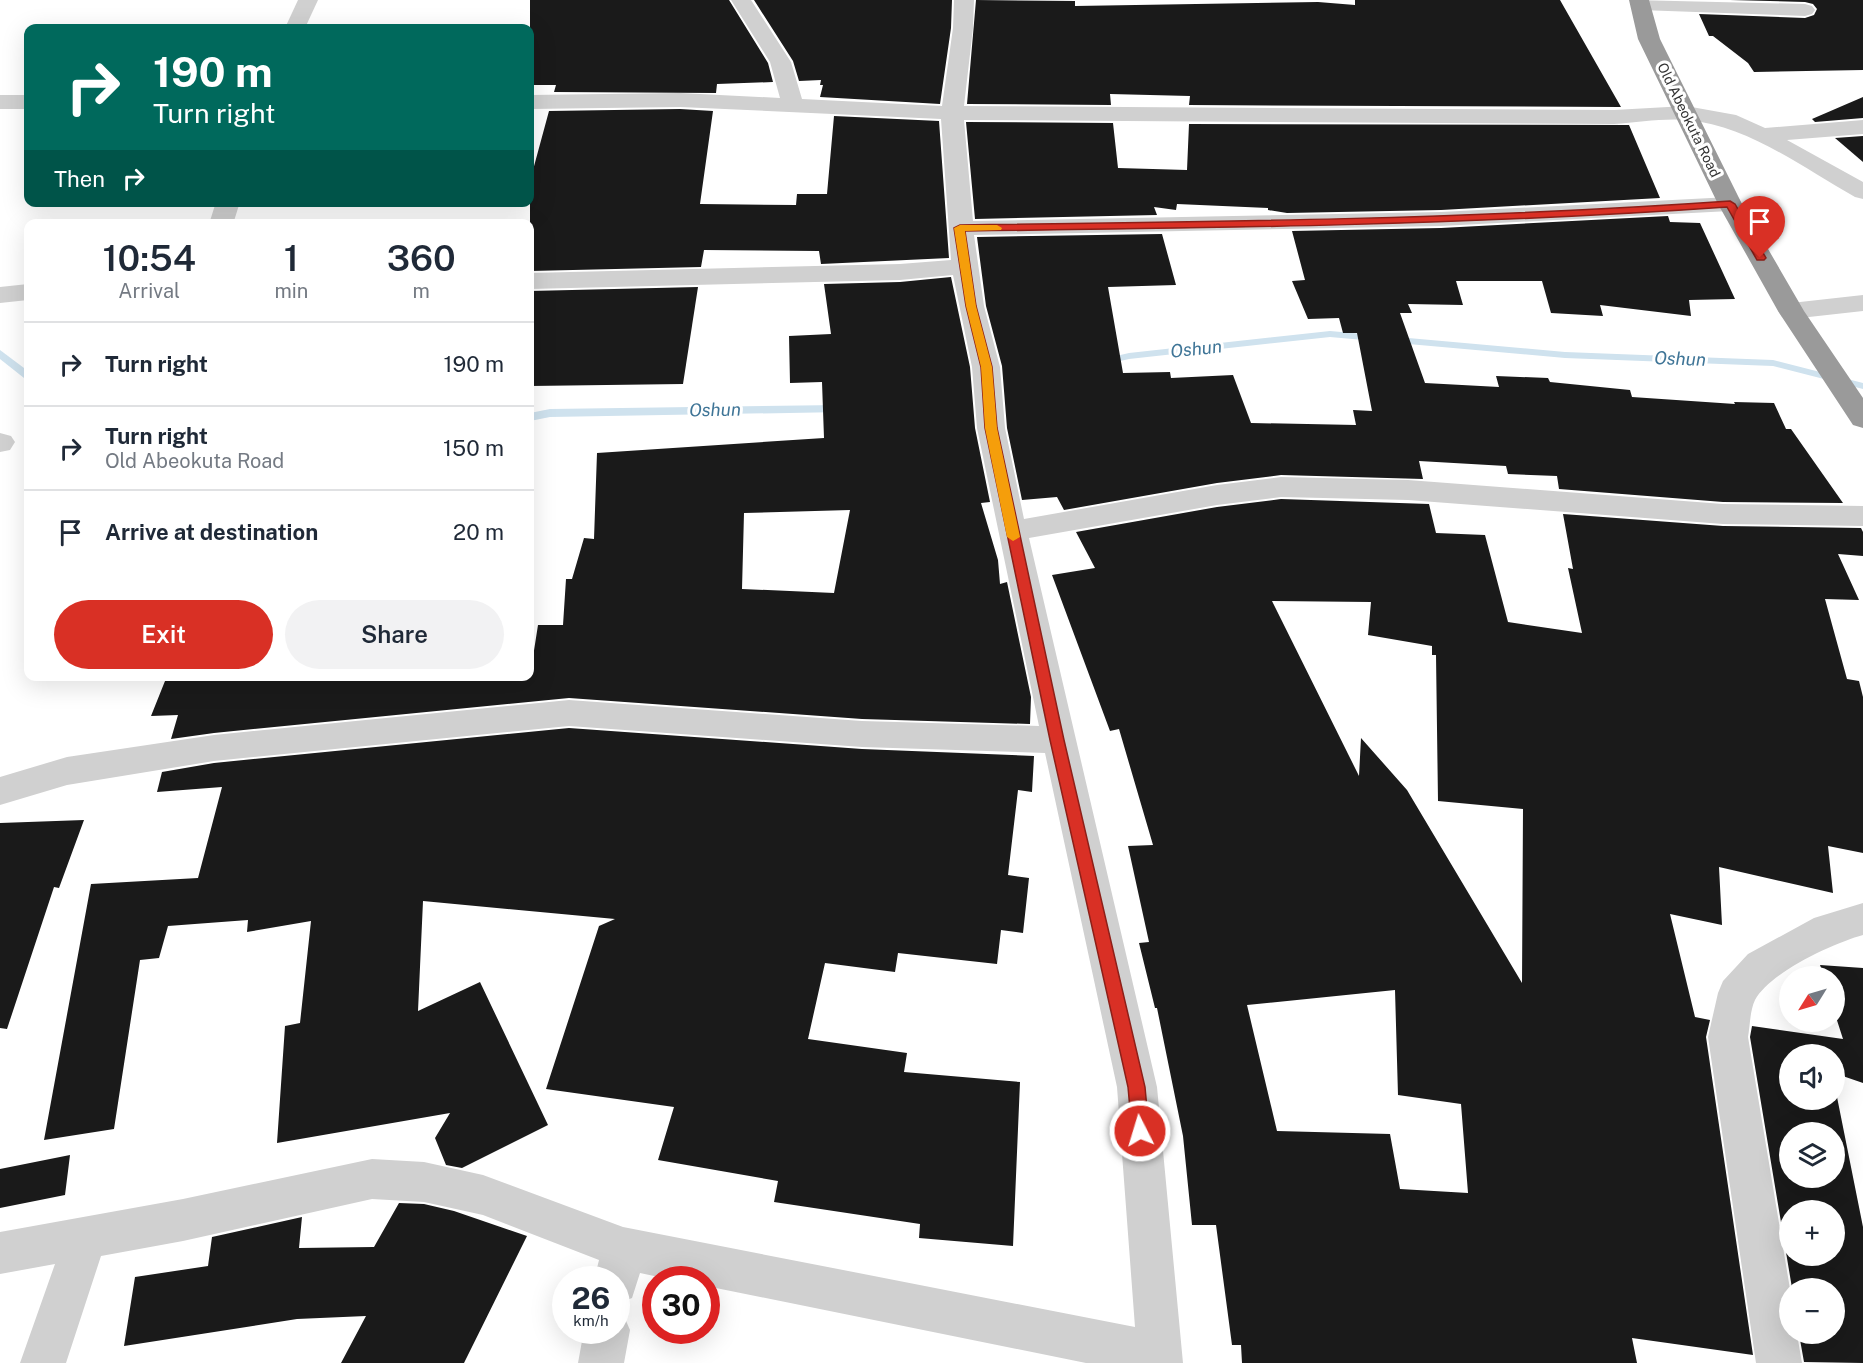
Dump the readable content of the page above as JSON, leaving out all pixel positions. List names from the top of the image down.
{
  "streets": {
    "highway": ["Old Abeokuta Road"]
  },
  "water": ["Oshun"],
  "north": "bottom left",
  "page": {
    "turn": ["190 m", "Turn right"],
    "then": "Then",
    "eta": [
      "10:54",
      "Arrival",
      "1",
      "min",
      "360",
      "m"
    ],
    "list": [
      {
        "name": "Turn right",
        "value": "190 m"
      },
      {
        "name": "Turn right",
        "note": "Old Abeokuta Road",
        "value": "150 m"
      },
      {
        "name": "Arrive at destination",
        "value": "20 m"
      }
    ],
    "buttons": ["Exit", "Share"],
    "map_buttons": ["+", "−"],
    "speed": "26 km/h",
    "limit": "30"
  }
}
